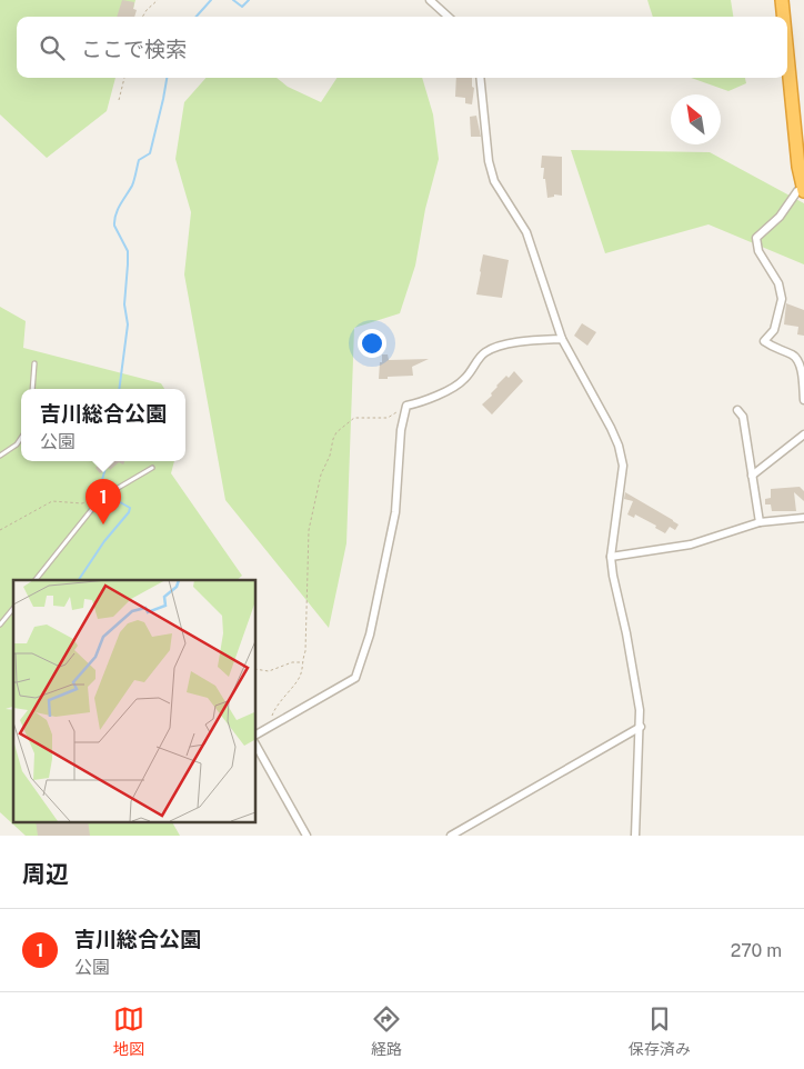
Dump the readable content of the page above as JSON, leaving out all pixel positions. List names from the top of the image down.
{
  "north": "top left",
  "page": {
    "search": "ここで検索",
    "popup": ["吉川総合公園", "公園"],
    "pins": "1",
    "heading": "周辺",
    "list": [
      {
        "mark": "1",
        "name": "吉川総合公園",
        "note": "公園",
        "value": "270 m"
      }
    ],
    "nav": ["地図", "経路", "保存済み"]
  }
}
